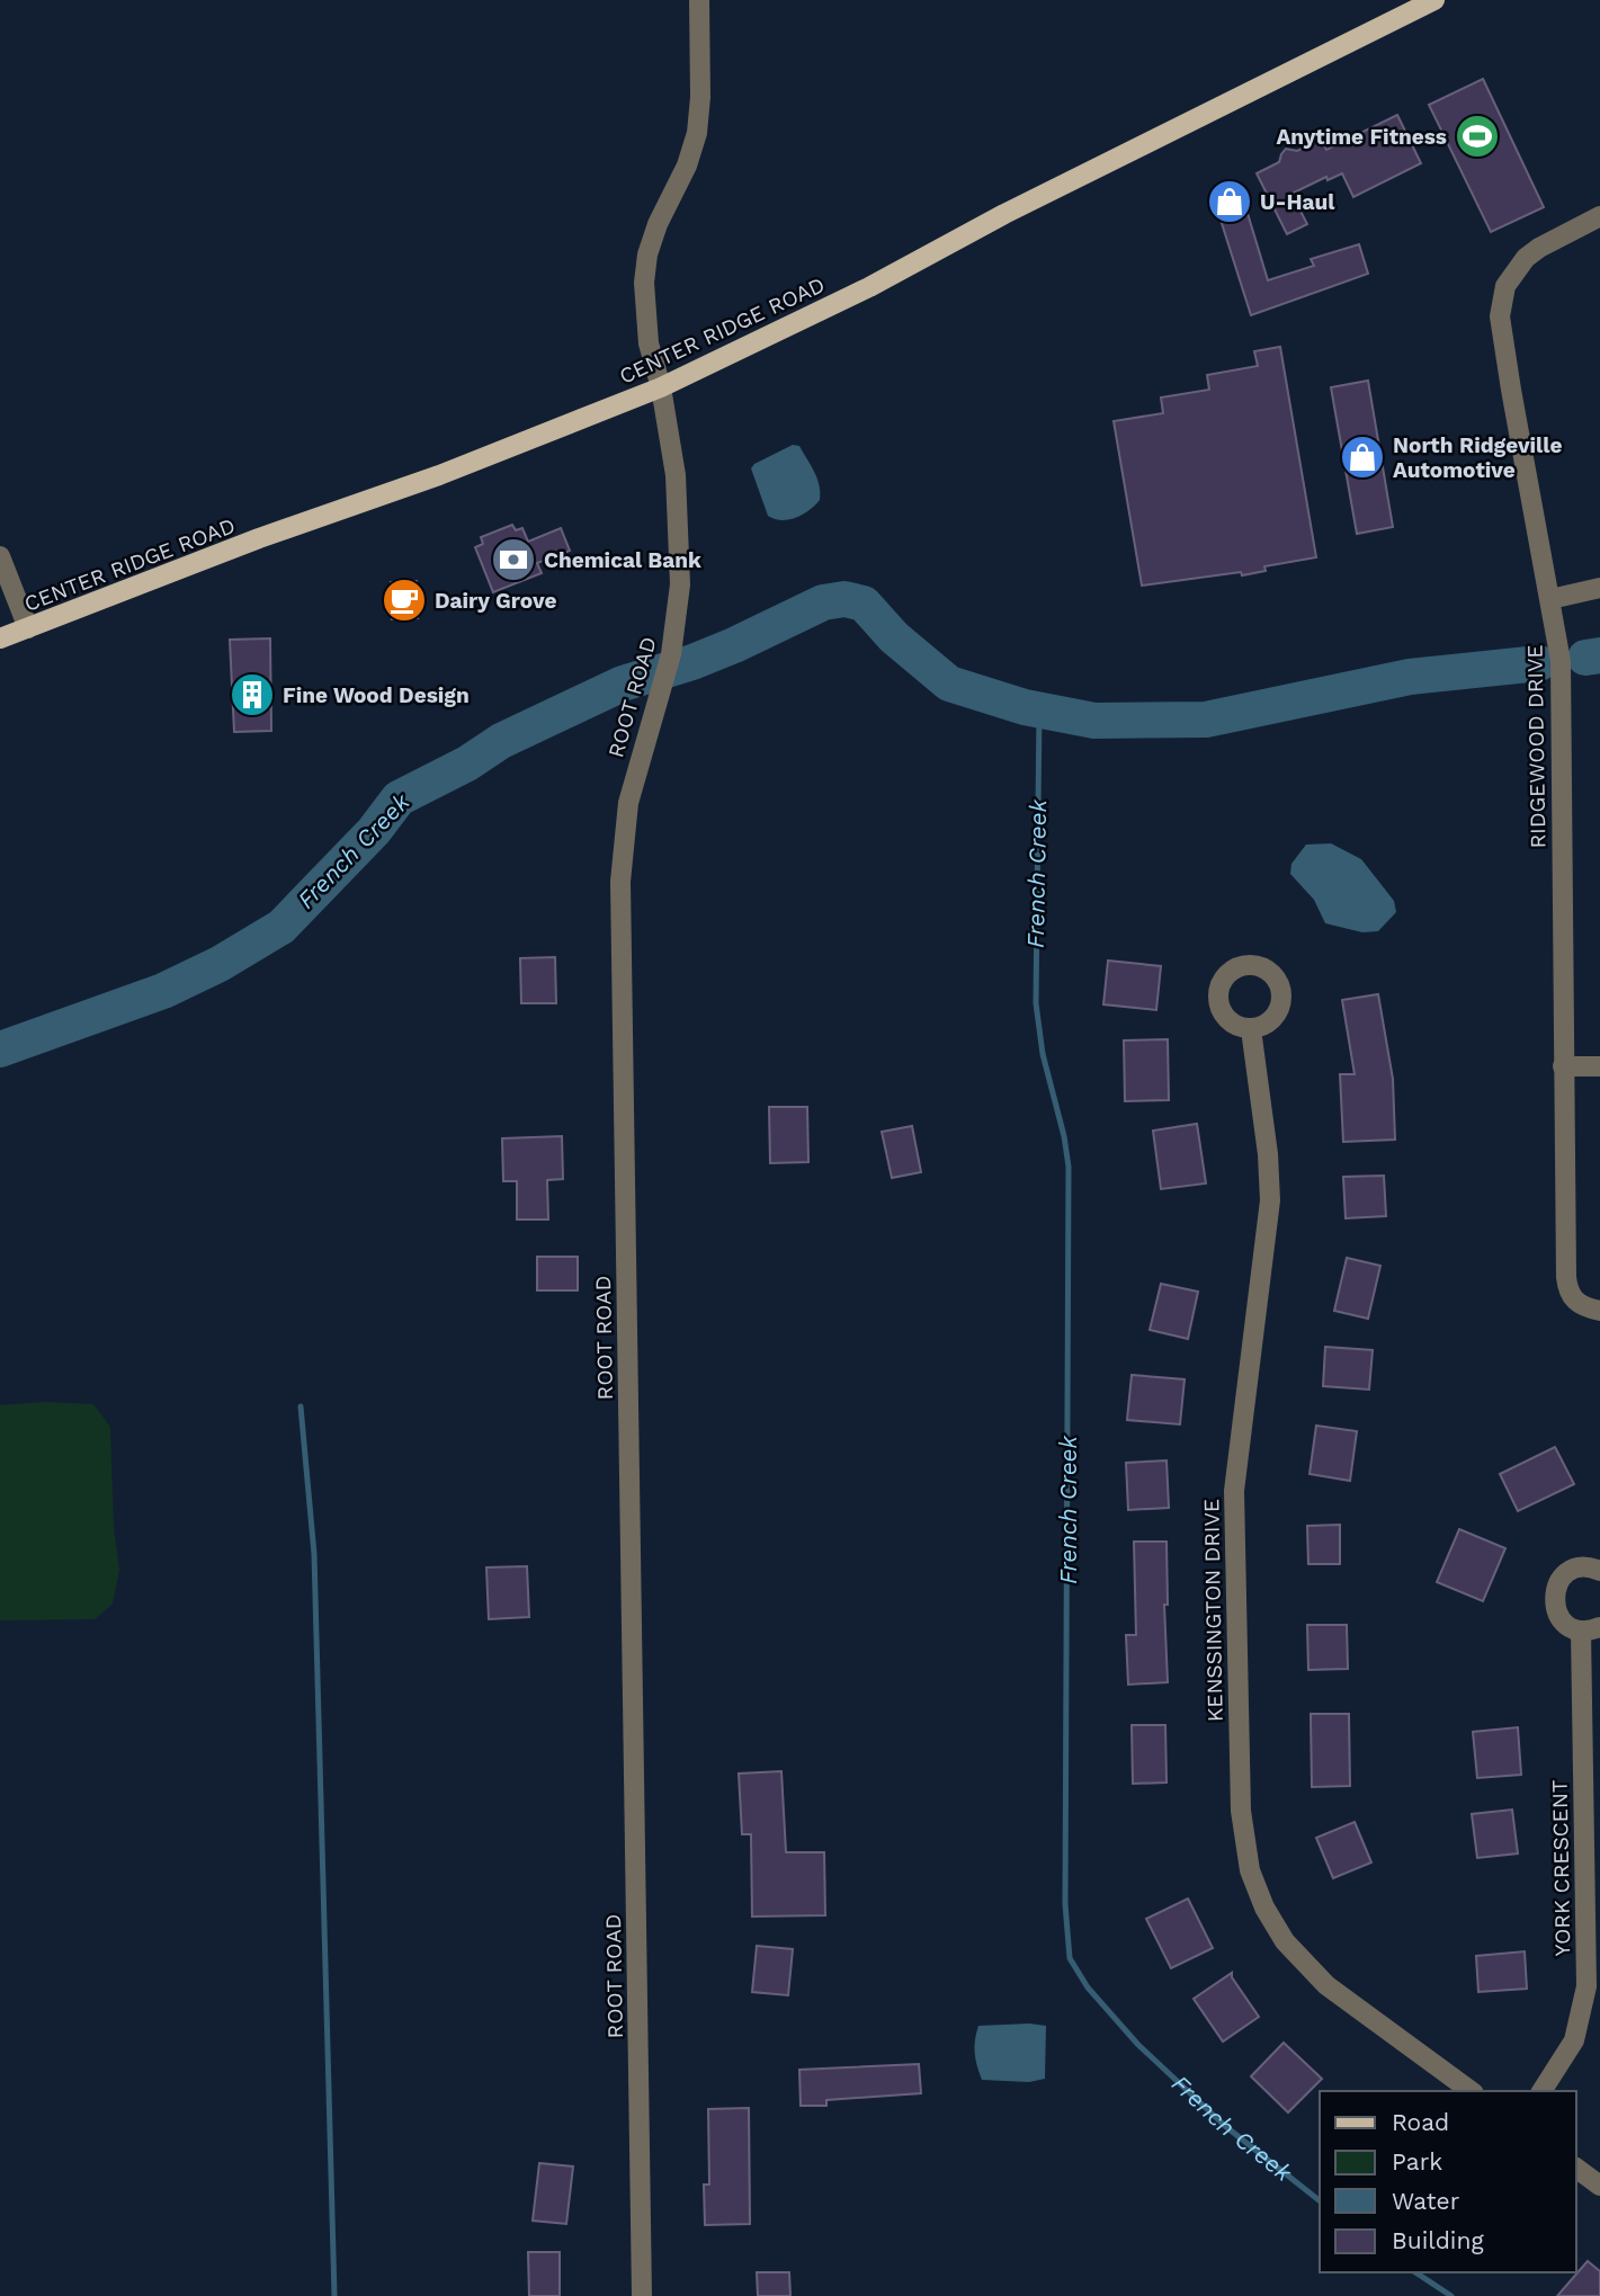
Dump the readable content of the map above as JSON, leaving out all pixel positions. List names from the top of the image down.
{
  "streets": {
    "main road": ["CENTER RIDGE ROAD"],
    "street": [
      "ROOT ROAD",
      "RIDGEWOOD DRIVE",
      "KENSSINGTON DRIVE",
      "YORK CRESCENT"
    ]
  },
  "crossings": [
    ["CENTER RIDGE ROAD", "ROOT ROAD"]
  ],
  "water": ["French Creek"],
  "places": {
    "sports": ["Anytime Fitness"],
    "shop": ["U-Haul", "North Ridgeville Automotive"],
    "bank": ["Chemical Bank"],
    "cafe": ["Dairy Grove"],
    "building": ["Fine Wood Design"]
  },
  "legend": [
    "Road",
    "Park",
    "Water",
    "Building"
  ]
}
